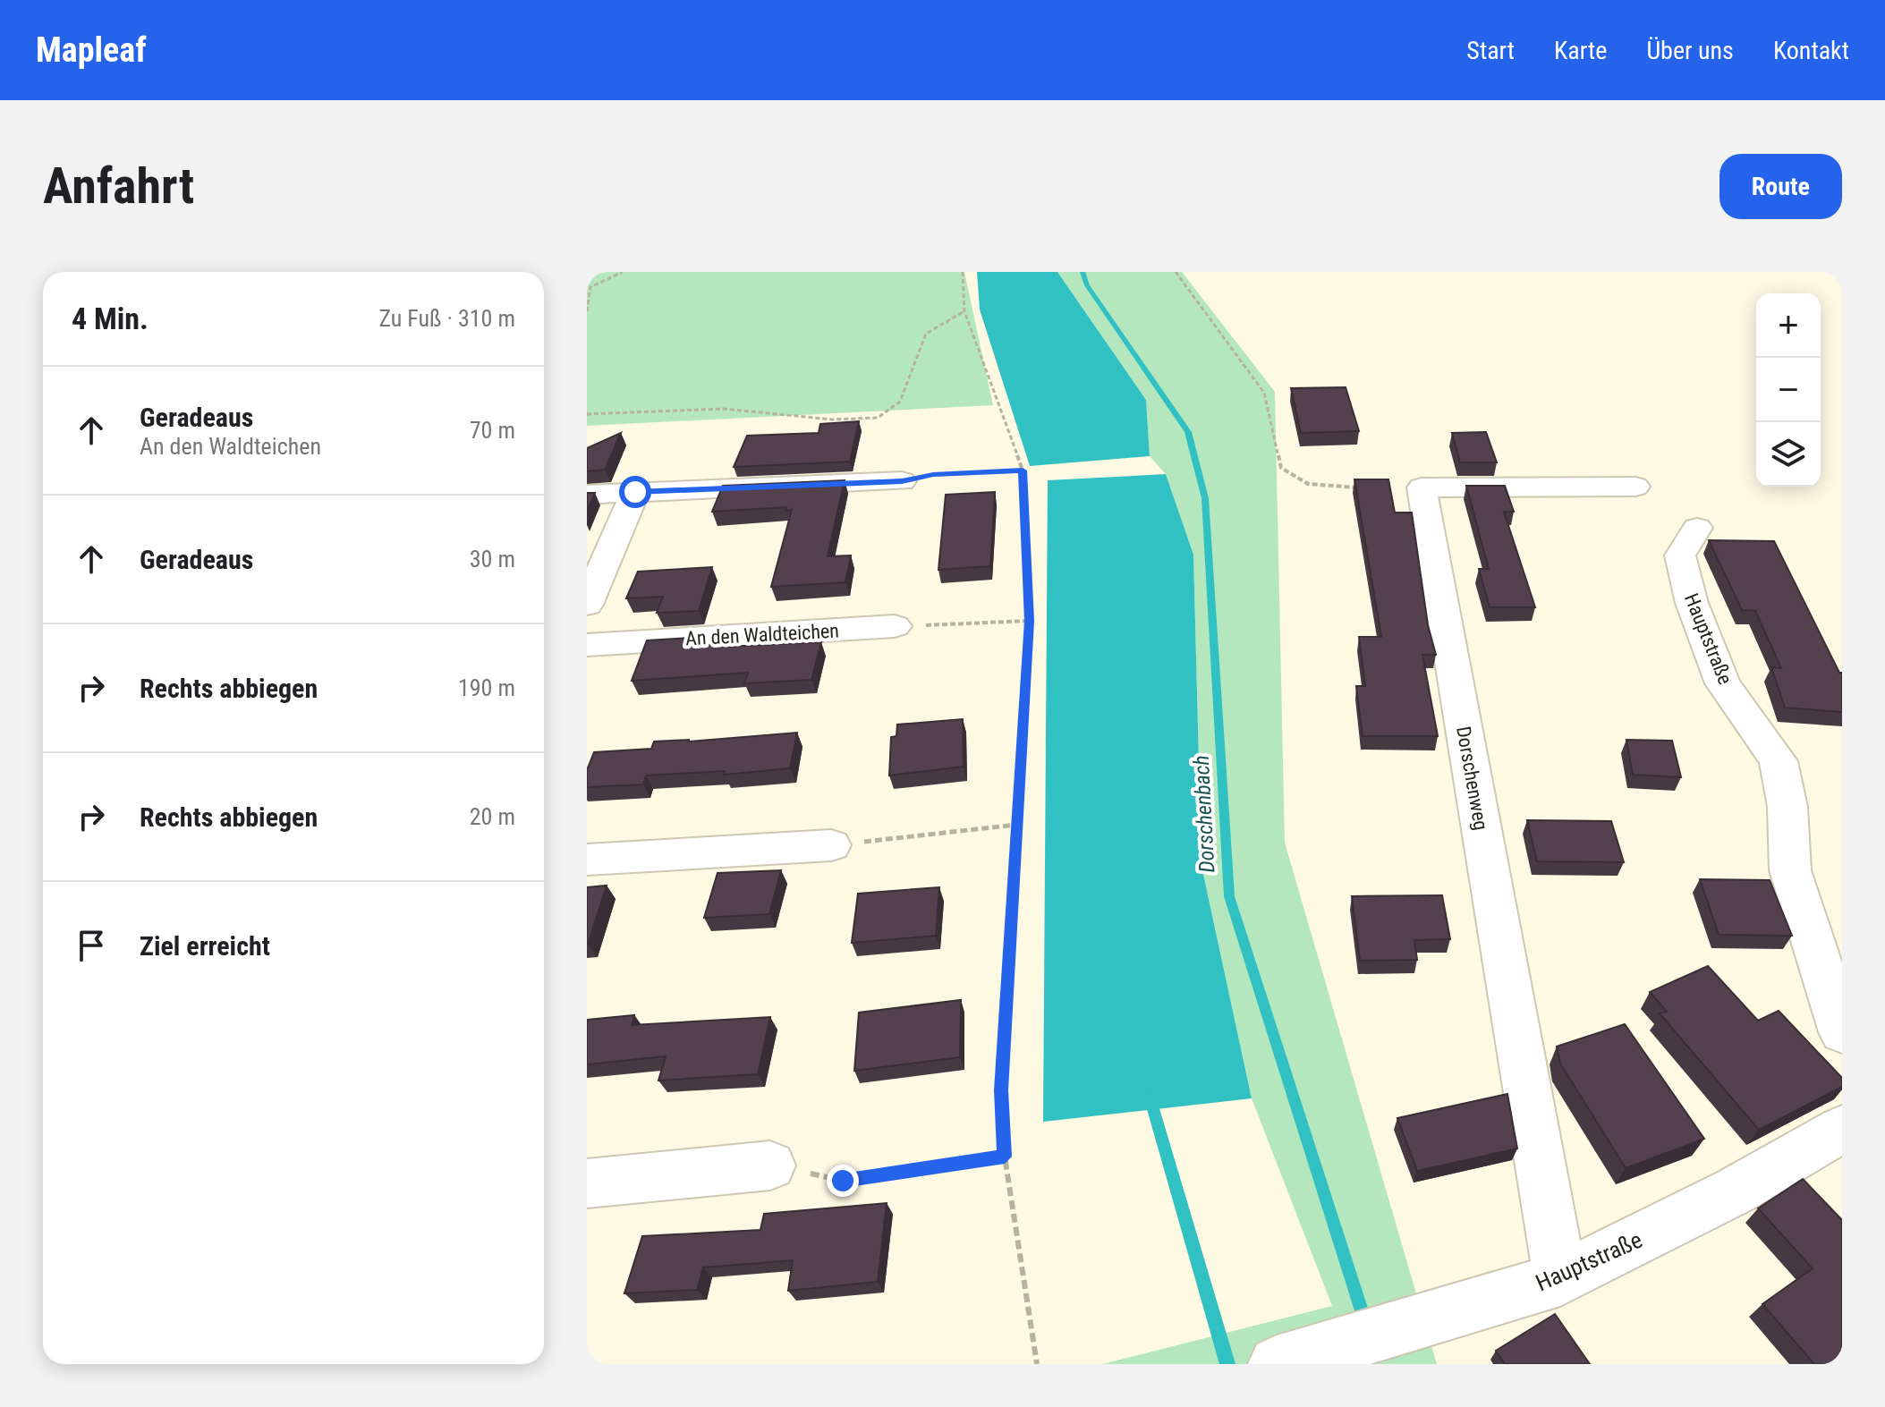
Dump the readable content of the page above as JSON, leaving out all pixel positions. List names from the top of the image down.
{
  "streets": {
    "street": ["An den Waldteichen", "Hauptstraße", "Dorschenweg"]
  },
  "crossings": [
    ["Hauptstraße", "Dorschenweg"]
  ],
  "water": ["Dorschenbach"],
  "page": {
    "header": "Mapleaf",
    "nav": [
      "Start",
      "Karte",
      "Über uns",
      "Kontakt"
    ],
    "buttons": "Route",
    "title": "Anfahrt",
    "heading": ["4 Min.", "Zu Fuß · 310 m"],
    "map_buttons": ["+", "−"],
    "list": [
      ["Geradeaus", "An den Waldteichen", "70 m"],
      ["Geradeaus", "30 m"],
      ["Rechts abbiegen", "190 m"],
      ["Rechts abbiegen", "20 m"],
      "Ziel erreicht"
    ]
  }
}
